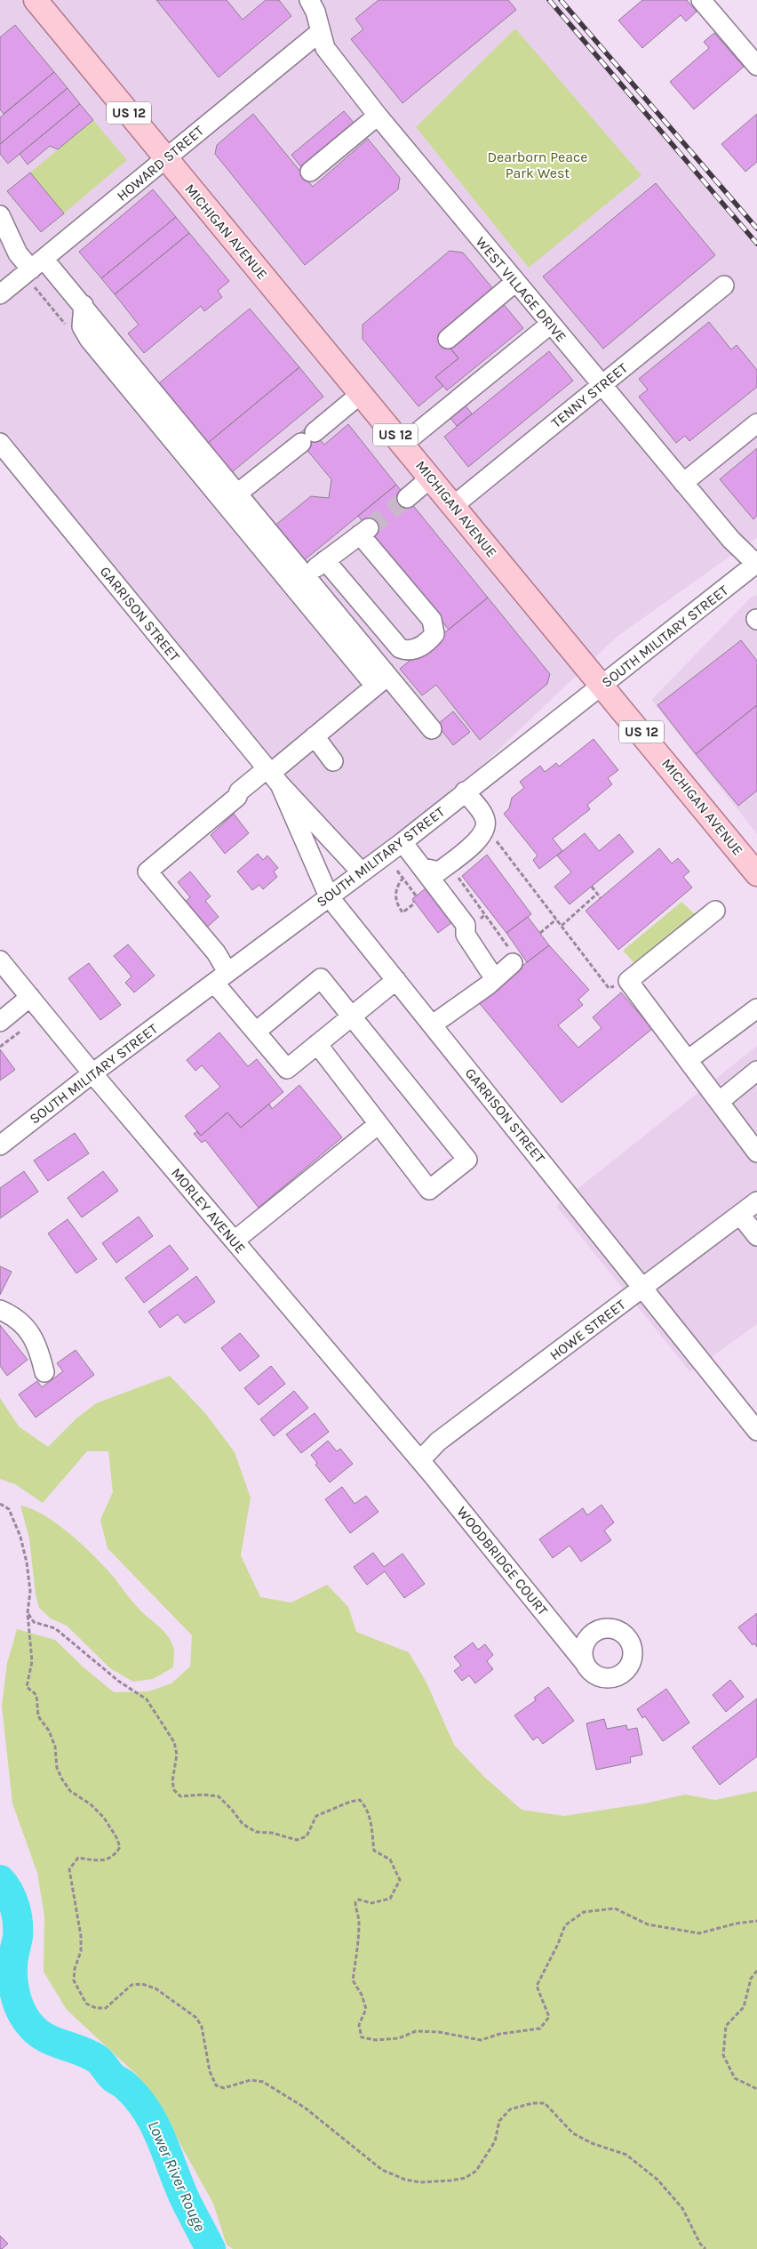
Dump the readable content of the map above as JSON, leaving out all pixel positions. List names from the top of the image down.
{
  "streets": {
    "main road": ["US 12", "MICHIGAN AVENUE"],
    "street": [
      "HOWARD STREET",
      "WEST VILLAGE DRIVE",
      "TENNY STREET",
      "GARRISON STREET",
      "SOUTH MILITARY STREET",
      "MORLEY AVENUE",
      "HOWE STREET",
      "WOODBRIDGE COURT"
    ]
  },
  "crossings": [
    ["HOWARD STREET", "MICHIGAN AVENUE"],
    ["HOWARD STREET", "WEST VILLAGE DRIVE"],
    ["MICHIGAN AVENUE", "TENNY STREET"],
    ["MICHIGAN AVENUE", "SOUTH MILITARY STREET"],
    ["WEST VILLAGE DRIVE", "TENNY STREET"],
    ["WEST VILLAGE DRIVE", "SOUTH MILITARY STREET"],
    ["GARRISON STREET", "SOUTH MILITARY STREET"],
    ["GARRISON STREET", "HOWE STREET"],
    ["SOUTH MILITARY STREET", "MORLEY AVENUE"],
    ["MORLEY AVENUE", "HOWE STREET"],
    ["MORLEY AVENUE", "WOODBRIDGE COURT"],
    ["HOWE STREET", "WOODBRIDGE COURT"]
  ],
  "water": ["Lower River Rouge"],
  "parks": ["Dearborn Peace Park West"]
}
